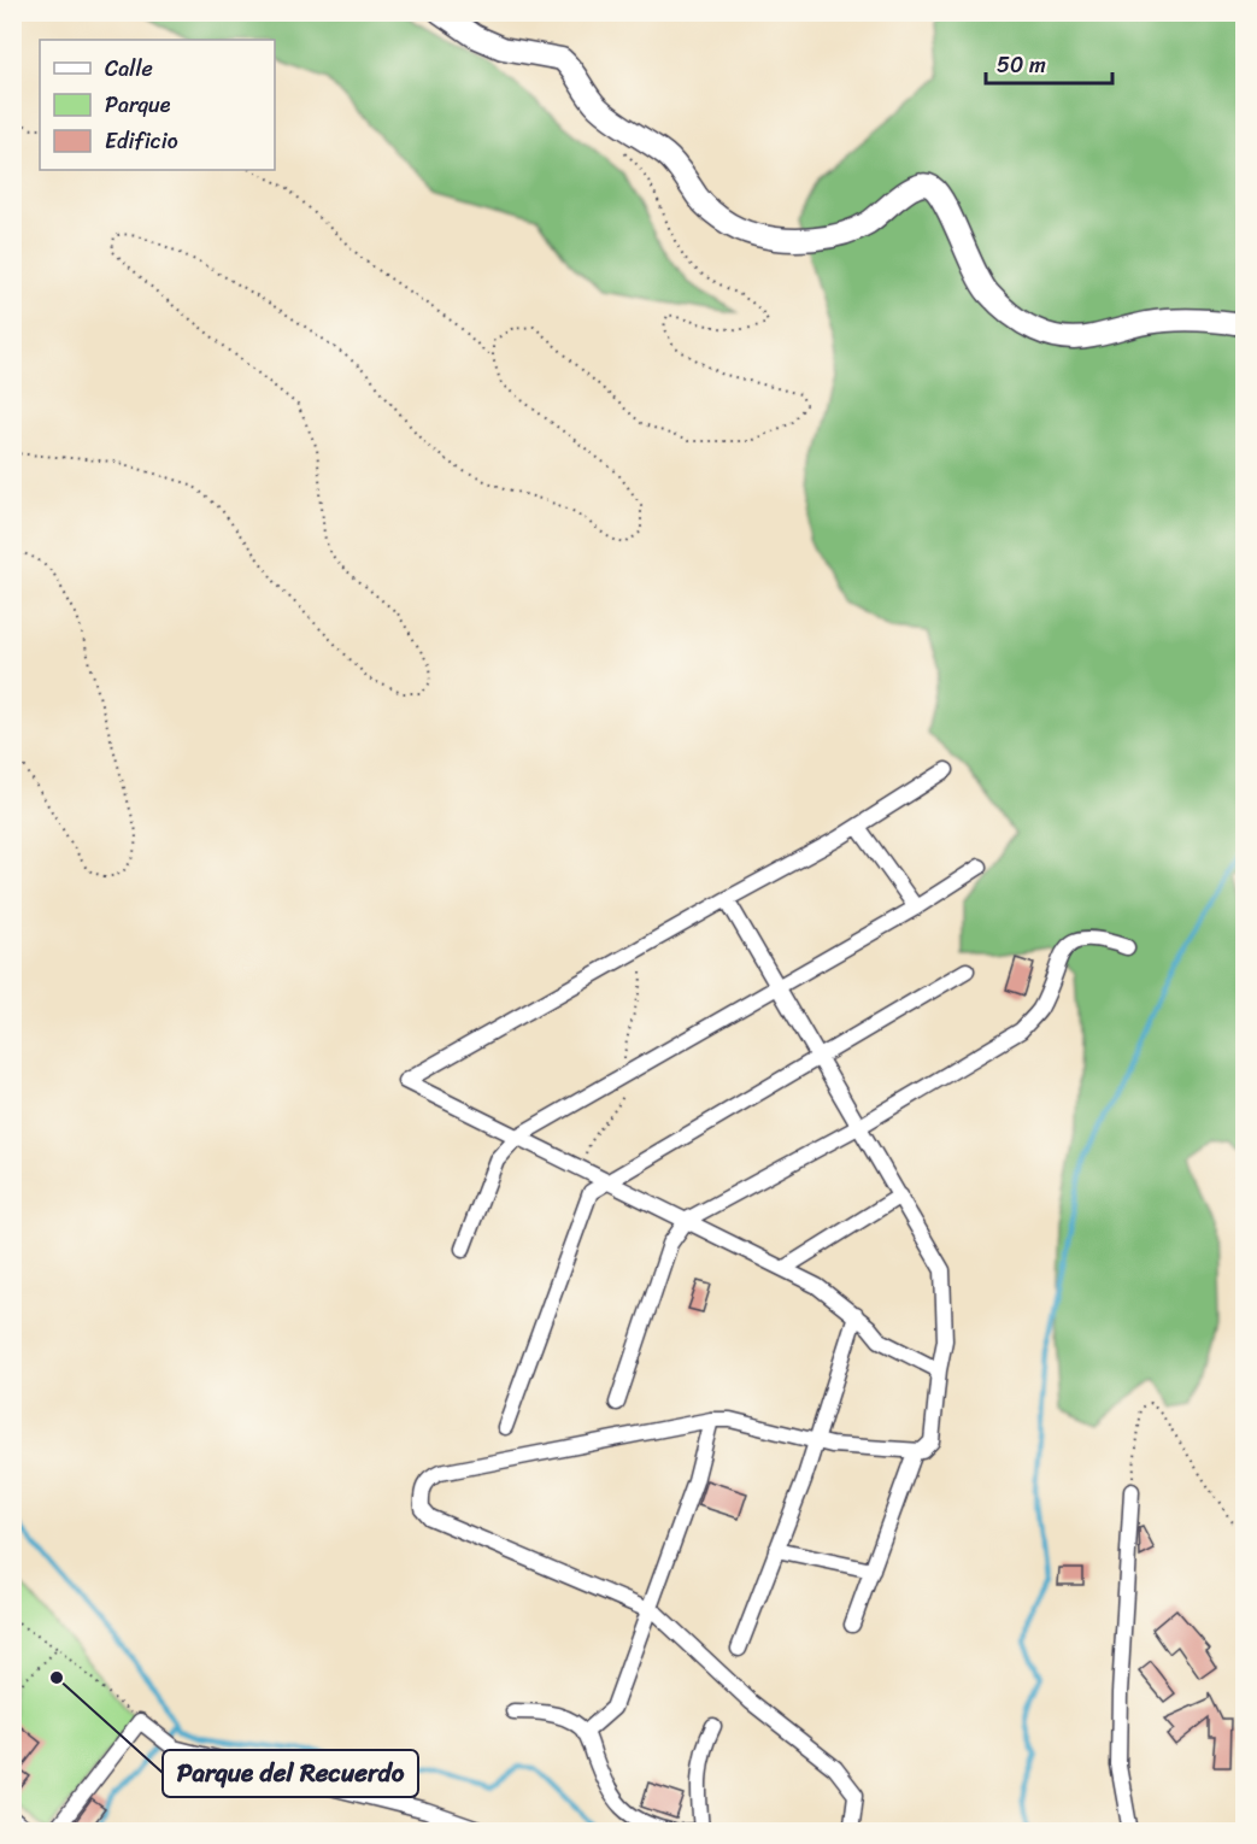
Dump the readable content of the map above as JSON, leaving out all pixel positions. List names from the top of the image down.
{
  "places": ["Parque del Recuerdo"],
  "legend": ["Calle", "Parque", "Edificio"],
  "scale_bar": "50 m"
}
